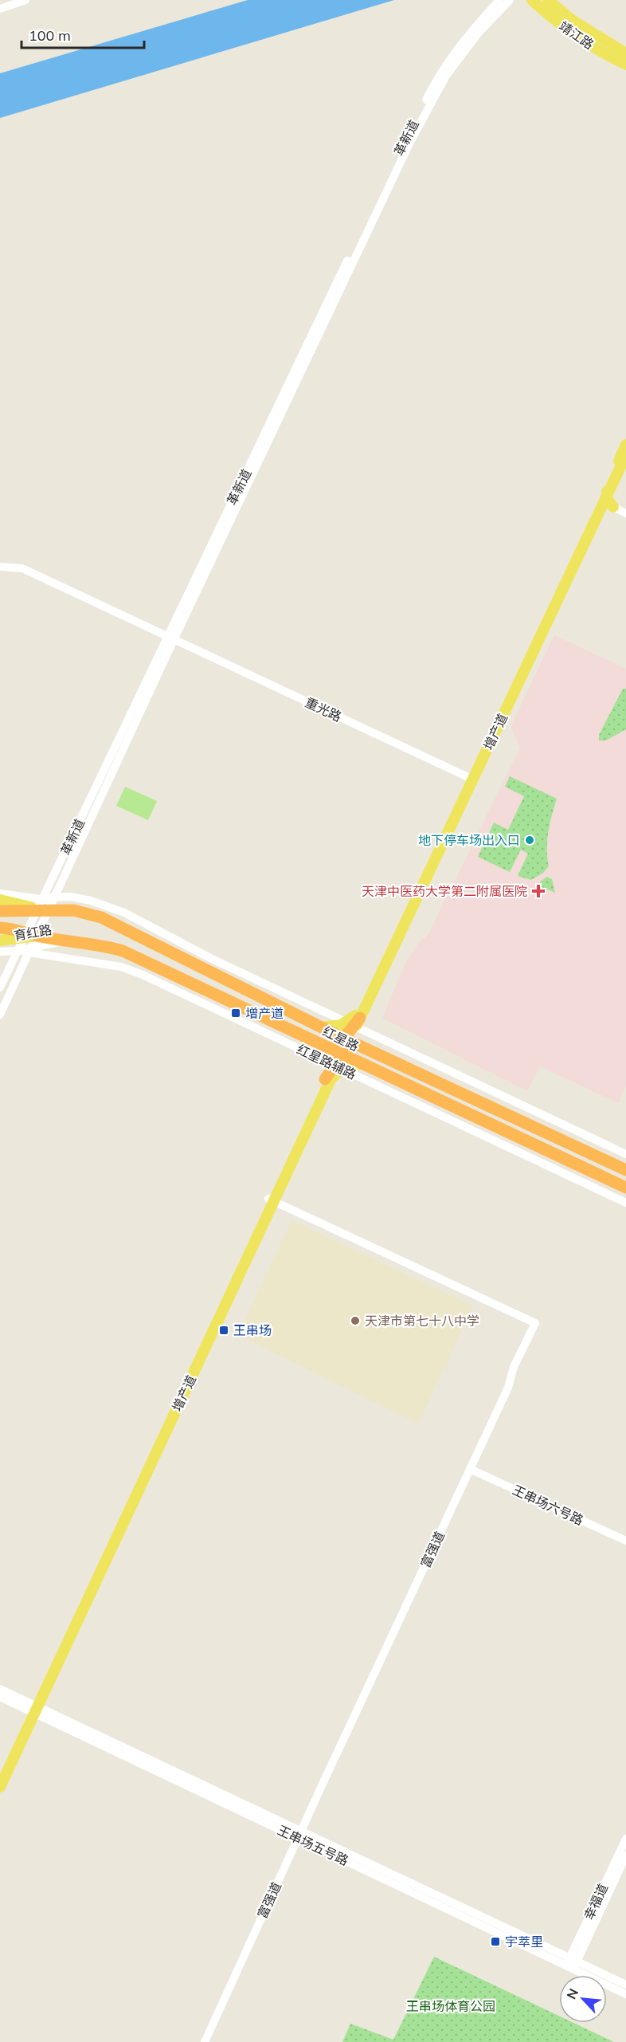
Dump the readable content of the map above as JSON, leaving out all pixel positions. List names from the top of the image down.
{
  "streets": {
    "highway": ["育红路", "红星路"],
    "main road": ["靖江路", "增产道"],
    "street": [
      "革新道",
      "重光路",
      "红星路辅路",
      "王串场六号路",
      "富强道",
      "王串场五号路",
      "幸福道"
    ]
  },
  "crossings": [
    ["革新道", "重光路"],
    ["革新道", "育红路"],
    ["革新道", "红星路"],
    ["革新道", "红星路辅路"],
    ["重光路", "增产道"],
    ["增产道", "红星路"],
    ["增产道", "红星路辅路"],
    ["增产道", "富强道"],
    ["增产道", "王串场五号路"],
    ["育红路", "红星路"],
    ["育红路", "红星路辅路"],
    ["红星路", "红星路辅路"],
    ["王串场六号路", "富强道"],
    ["富强道", "王串场五号路"],
    ["王串场五号路", "幸福道"]
  ],
  "parks": ["王串场体育公园"],
  "places": {
    "other": ["地下停车场出入口", "天津市第七十八中学"],
    "health": ["天津中医药大学第二附属医院"],
    "transit": ["增产道", "王串场", "宇萃里"]
  },
  "scale_bar": "100 m",
  "north": "top left"
}
